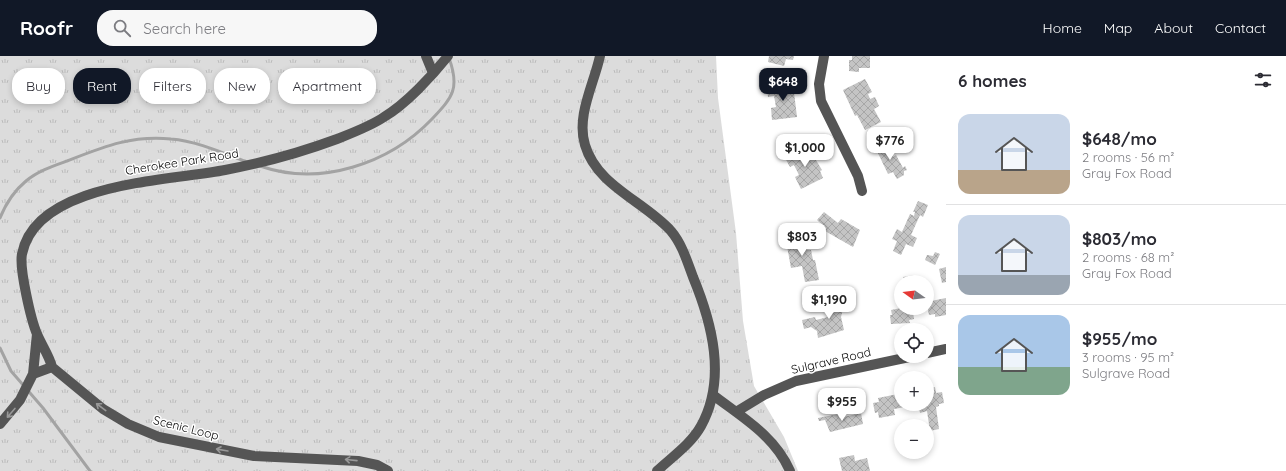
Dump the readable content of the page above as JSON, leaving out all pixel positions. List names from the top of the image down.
{
  "streets": {
    "street": ["Cherokee Park Road", "Sulgrave Road", "Scenic Loop"]
  },
  "crossings": [
    ["Cherokee Park Road", "Scenic Loop"]
  ],
  "one_way": ["Scenic Loop"],
  "north": "left",
  "page": {
    "header": "Roofr",
    "search": "Search here",
    "nav": [
      "Home",
      "Map",
      "About",
      "Contact"
    ],
    "heading": "6 homes",
    "price": [
      "$648",
      "$776",
      "$1,000",
      "$803",
      "$1,190",
      "$955"
    ],
    "chip": [
      "Buy",
      "Rent",
      "Filters",
      "New",
      "Apartment"
    ],
    "list": [
      {
        "name": "$648/mo",
        "note": "2 rooms · 56 m² · Gray Fox Road"
      },
      {
        "name": "$803/mo",
        "note": "2 rooms · 68 m² · Gray Fox Road"
      },
      {
        "name": "$955/mo",
        "note": "3 rooms · 95 m² · Sulgrave Road"
      }
    ],
    "map_buttons": ["+", "−"]
  }
}
